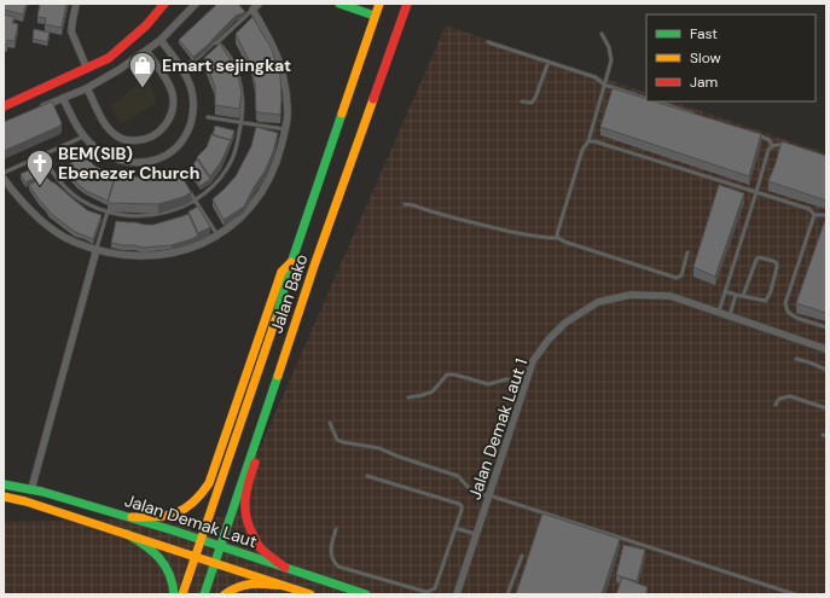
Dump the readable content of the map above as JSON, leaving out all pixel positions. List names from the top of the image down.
{
  "streets": {
    "main road": ["Jalan Bako", "Jalan Demak Laut"],
    "street": ["Jalan Demak Laut 1"]
  },
  "crossings": [
    ["Jalan Bako", "Jalan Demak Laut"]
  ],
  "places": {
    "shop": ["Emart sejingkat"],
    "church": ["BEM(SIB) Ebenezer Church"]
  },
  "legend": ["Fast", "Slow", "Jam"]
}
